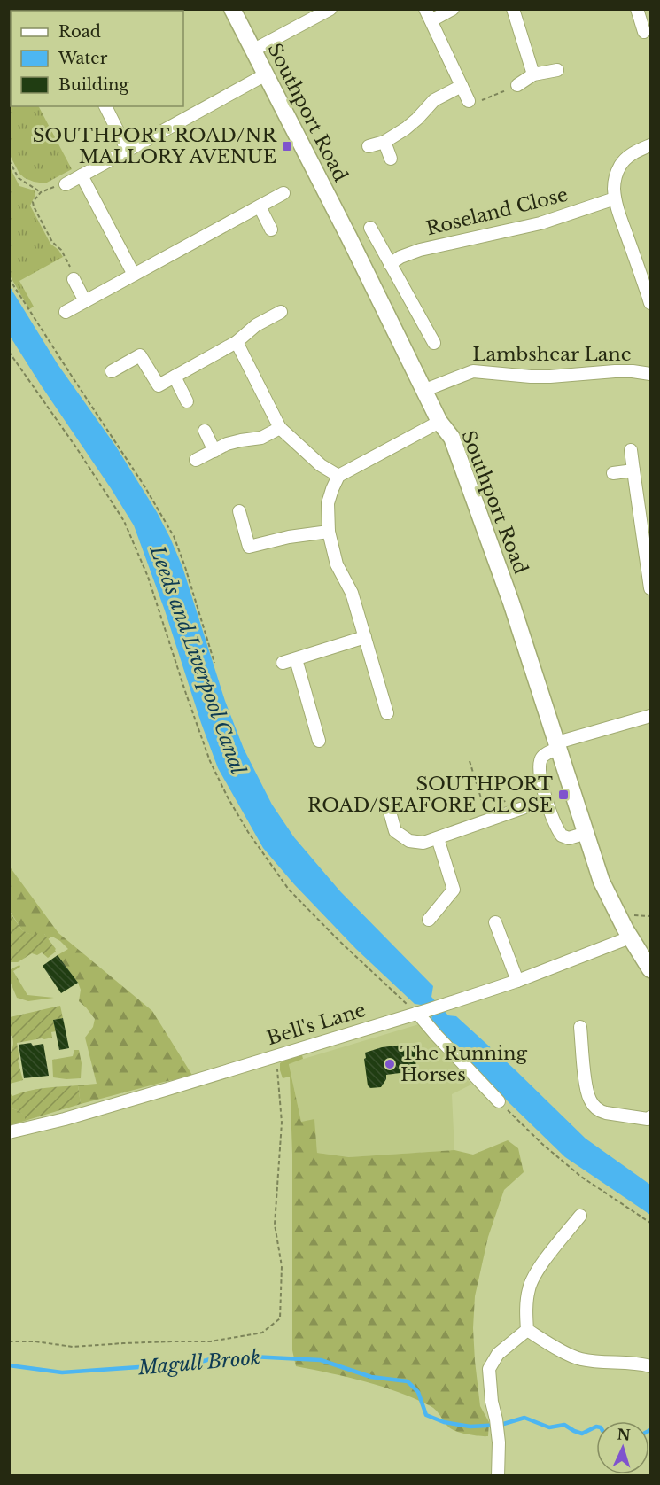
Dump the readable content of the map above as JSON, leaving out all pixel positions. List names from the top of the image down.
{
  "streets": {
    "main road": ["Southport Road"],
    "street": ["Roseland Close", "Lambshear Lane", "Bell's Lane"]
  },
  "crossings": [
    ["Southport Road", "Lambshear Lane"],
    ["Southport Road", "Bell's Lane"]
  ],
  "water": ["Leeds and Liverpool Canal", "Magull Brook"],
  "places": {
    "transit": ["SOUTHPORT ROAD/NR MALLORY AVENUE", "SOUTHPORT ROAD/SEAFORE CLOSE"],
    "other": ["The Running Horses"]
  },
  "legend": ["Road", "Water", "Building"],
  "north": "top"
}
